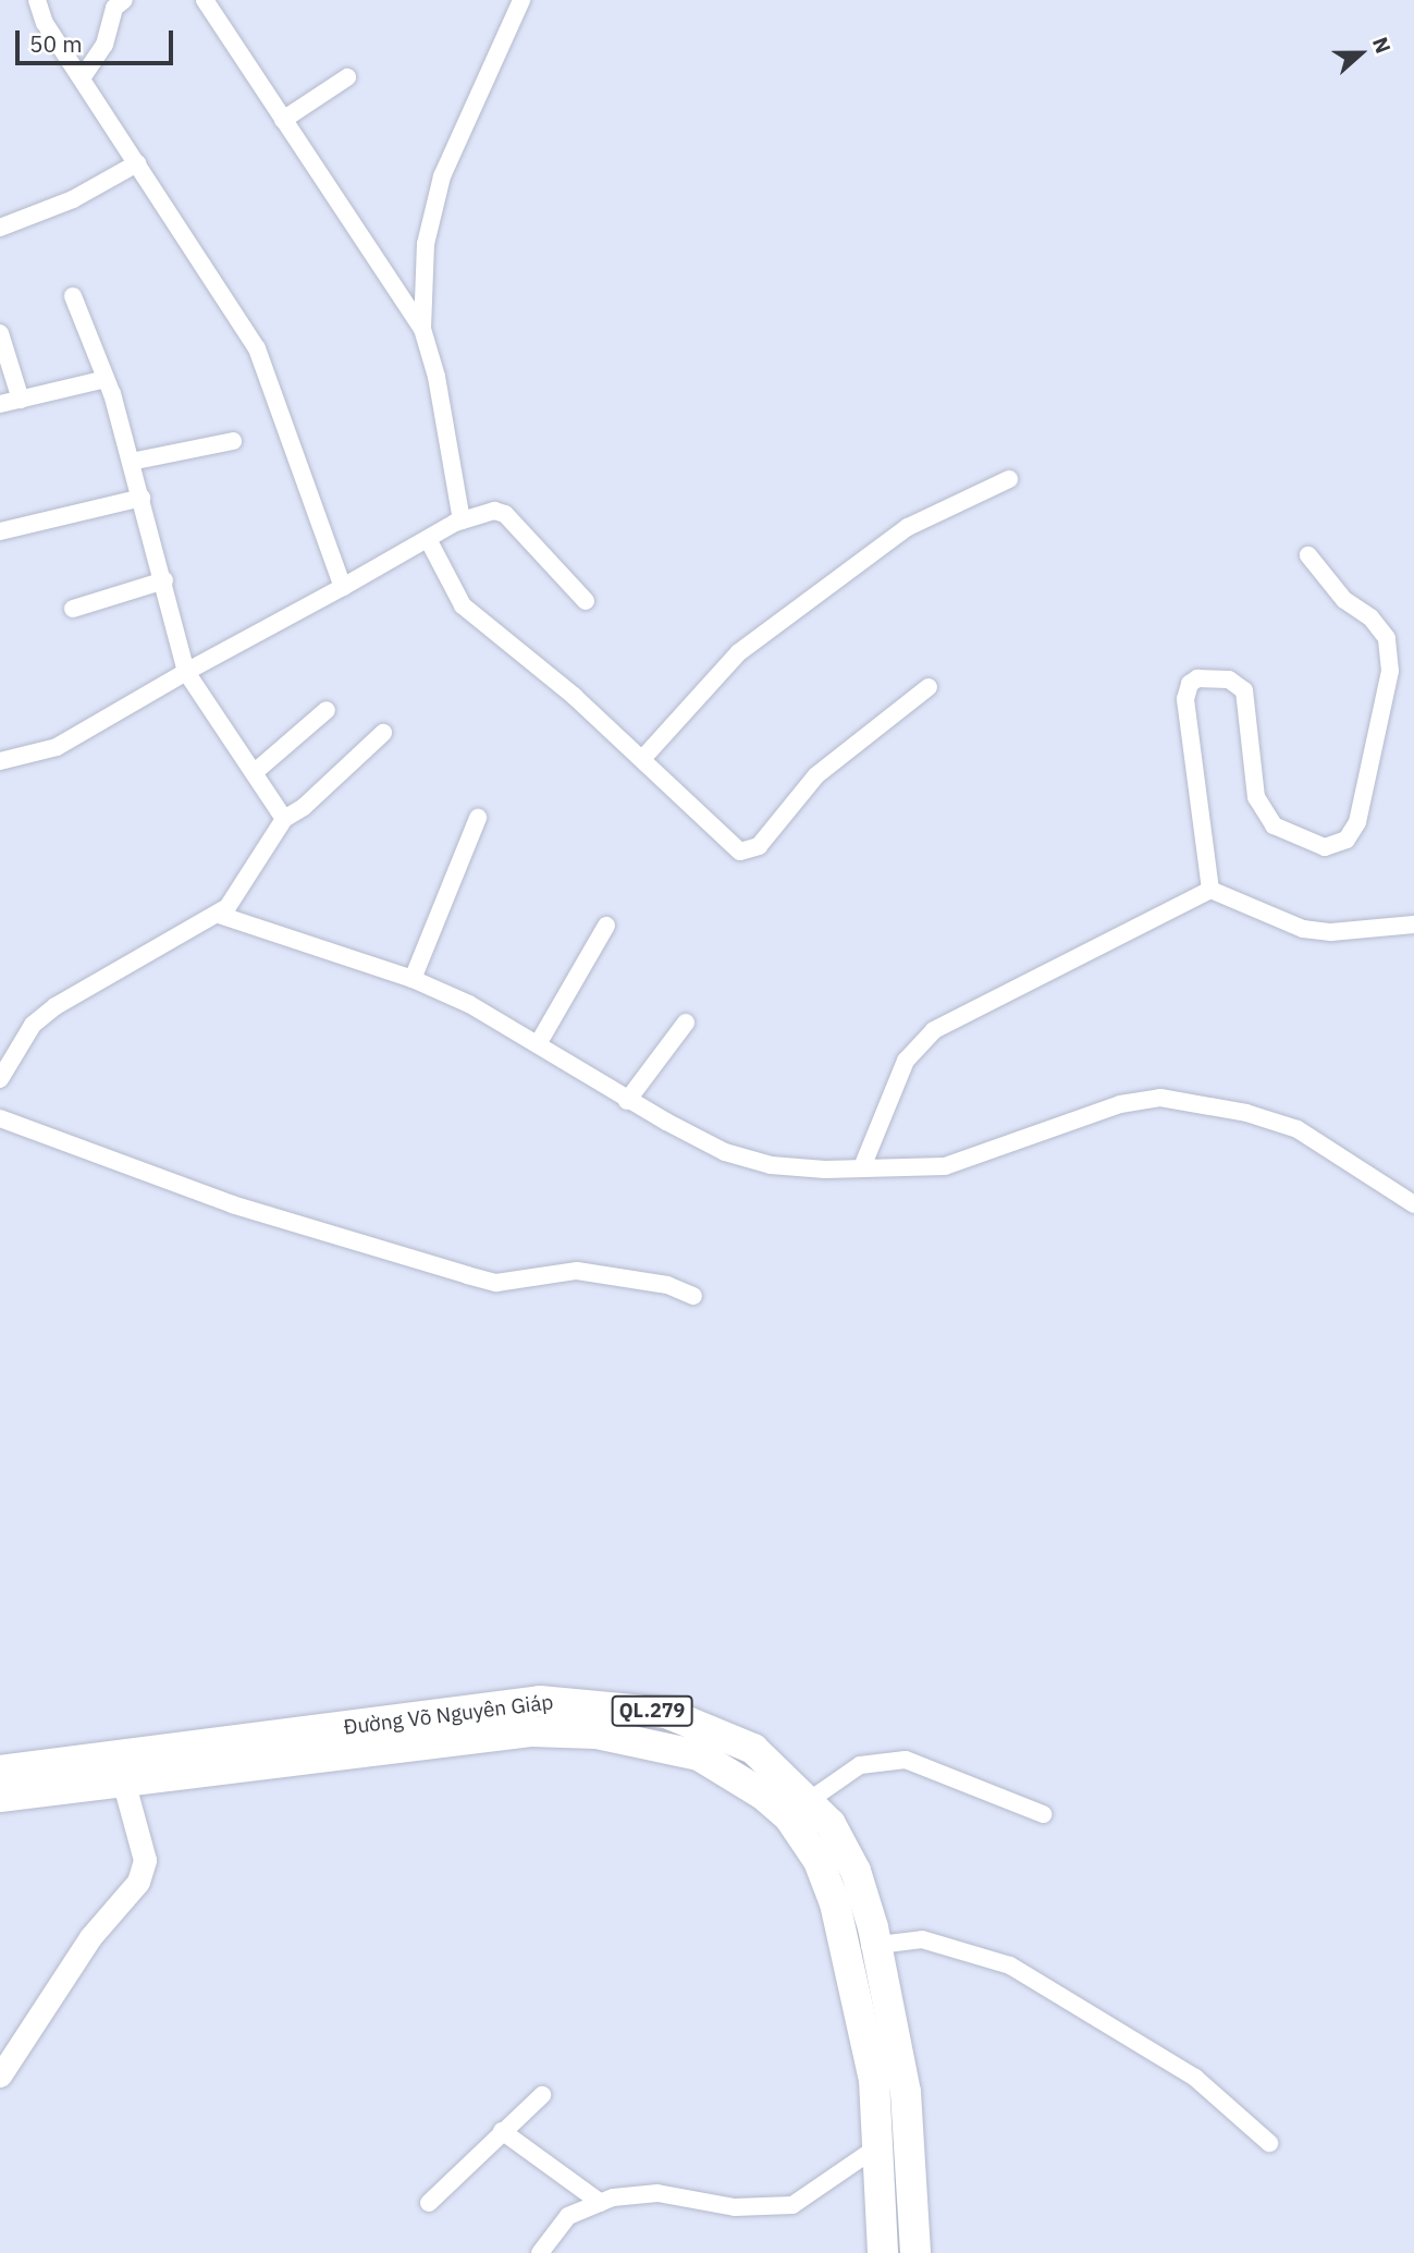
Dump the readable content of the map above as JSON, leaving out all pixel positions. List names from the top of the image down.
{
  "streets": {
    "highway": ["QL.279", "Đường Võ Nguyên Giáp"]
  },
  "scale_bar": "50 m",
  "north": "right"
}
